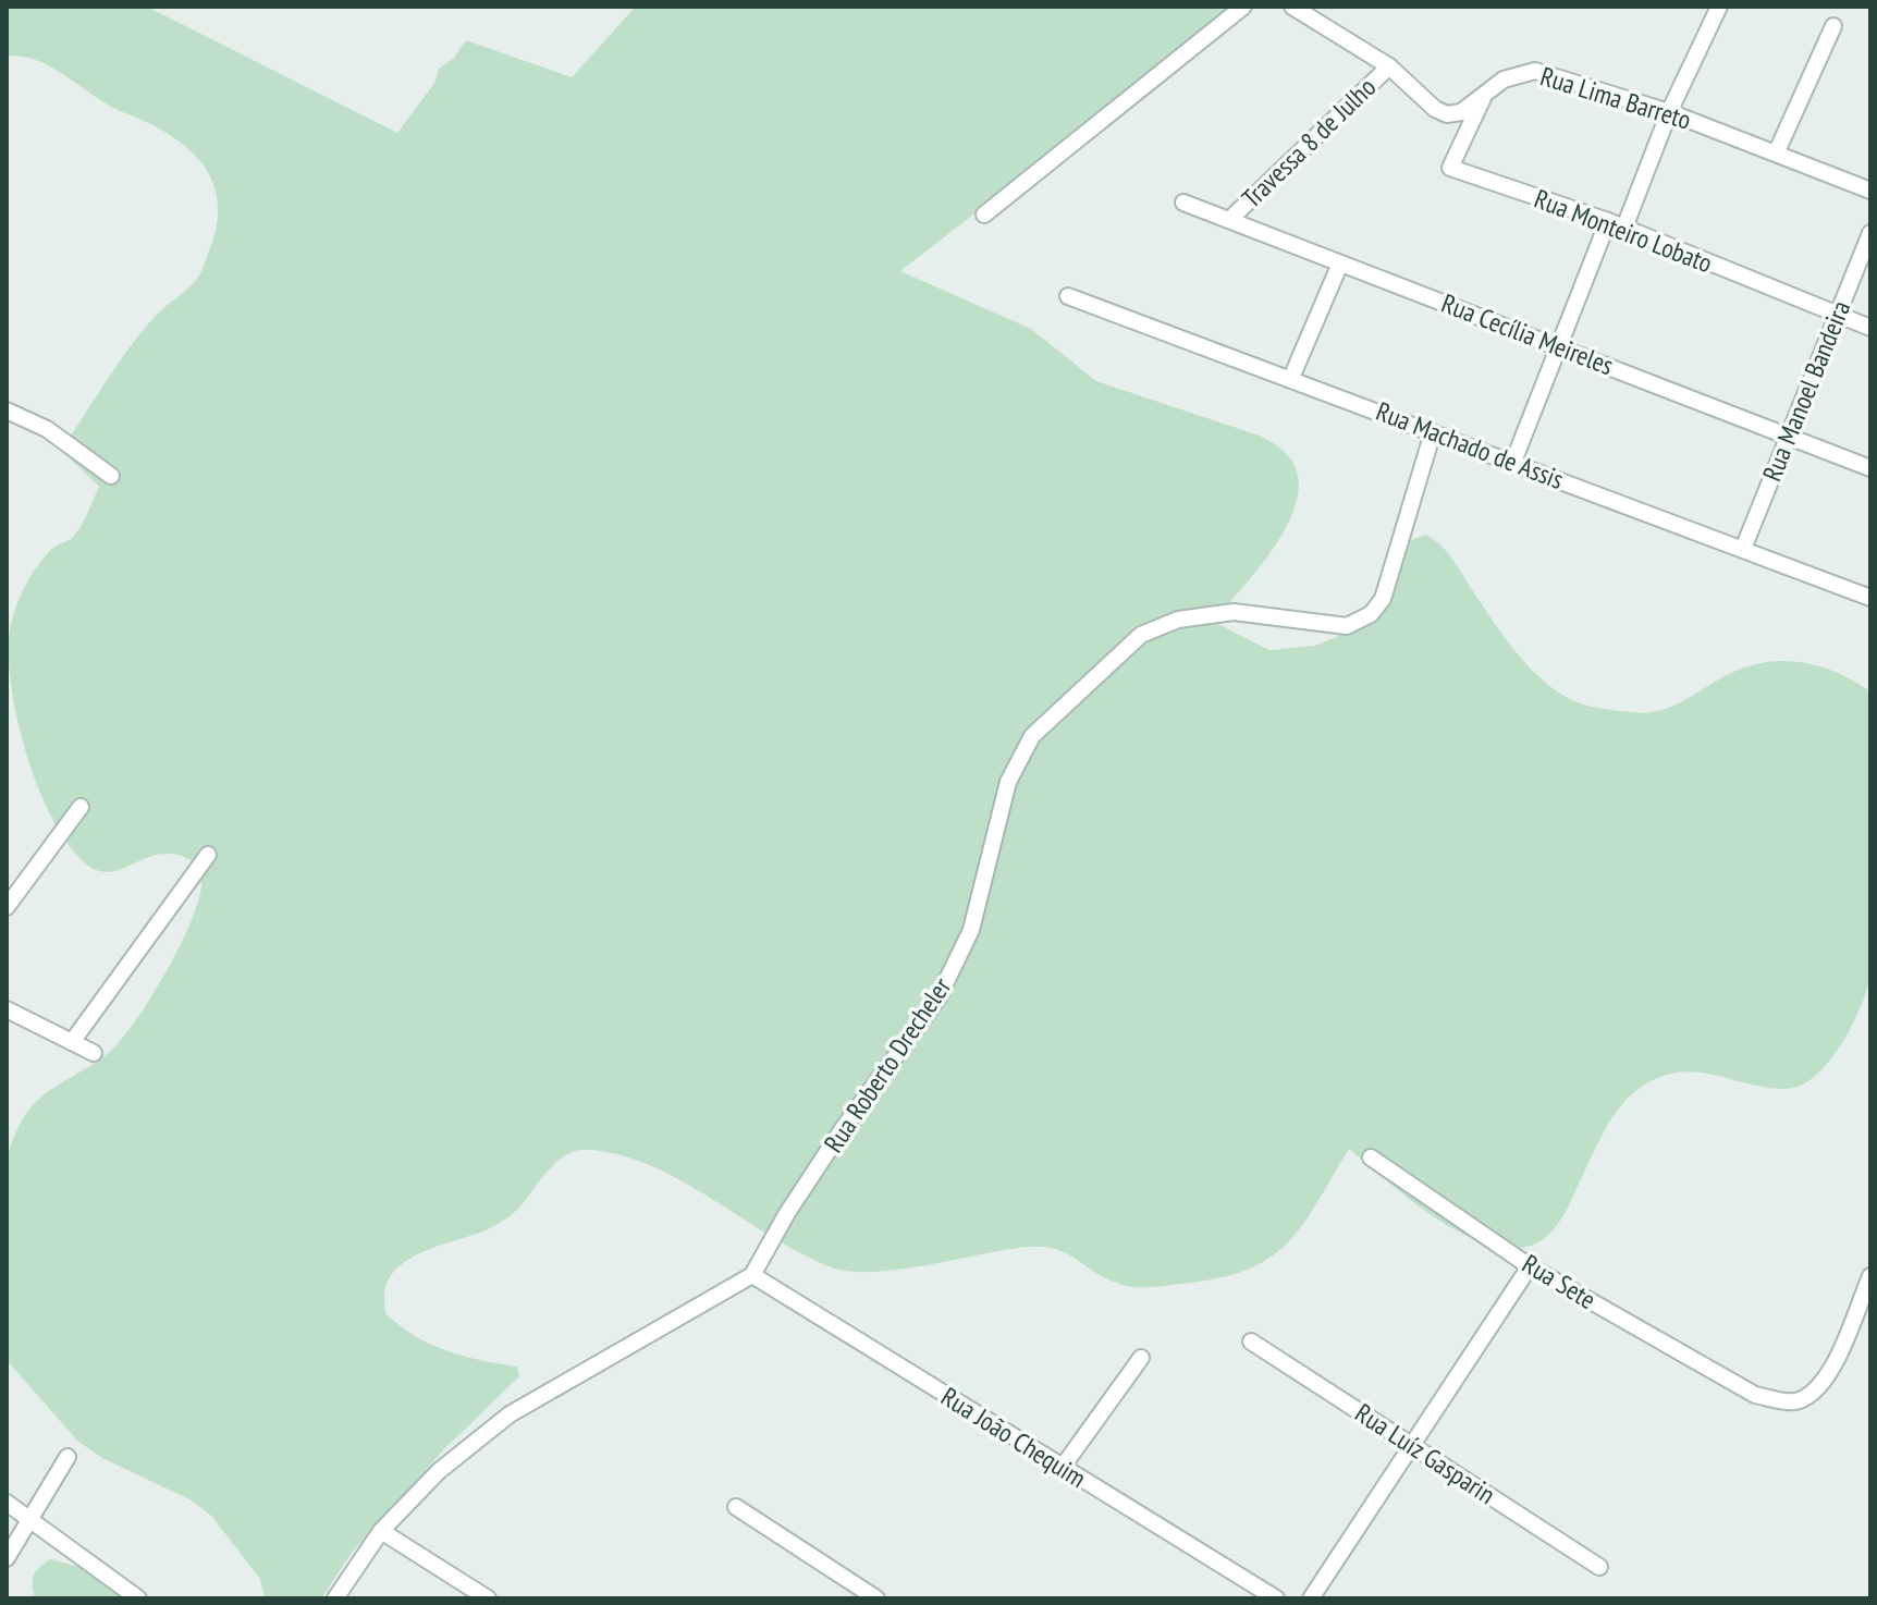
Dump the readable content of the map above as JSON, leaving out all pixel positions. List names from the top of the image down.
{
  "streets": {
    "street": [
      "Rua Lima Barreto",
      "Travessa 8 de Julho",
      "Rua Monteiro Lobato",
      "Rua Cecília Meireles",
      "Rua Manoel Bandeira",
      "Rua Machado de Assis",
      "Rua Roberto Drecheler",
      "Rua Sete",
      "Rua João Chequim",
      "Rua Luíz Gasparin"
    ]
  },
  "crossings": [
    ["Rua Lima Barreto", "Travessa 8 de Julho"],
    ["Rua Lima Barreto", "Rua Monteiro Lobato"],
    ["Travessa 8 de Julho", "Rua Cecília Meireles"],
    ["Rua Monteiro Lobato", "Rua Manoel Bandeira"],
    ["Rua Cecília Meireles", "Rua Manoel Bandeira"],
    ["Rua Manoel Bandeira", "Rua Machado de Assis"],
    ["Rua Machado de Assis", "Rua Roberto Drecheler"],
    ["Rua Roberto Drecheler", "Rua João Chequim"]
  ]
}
